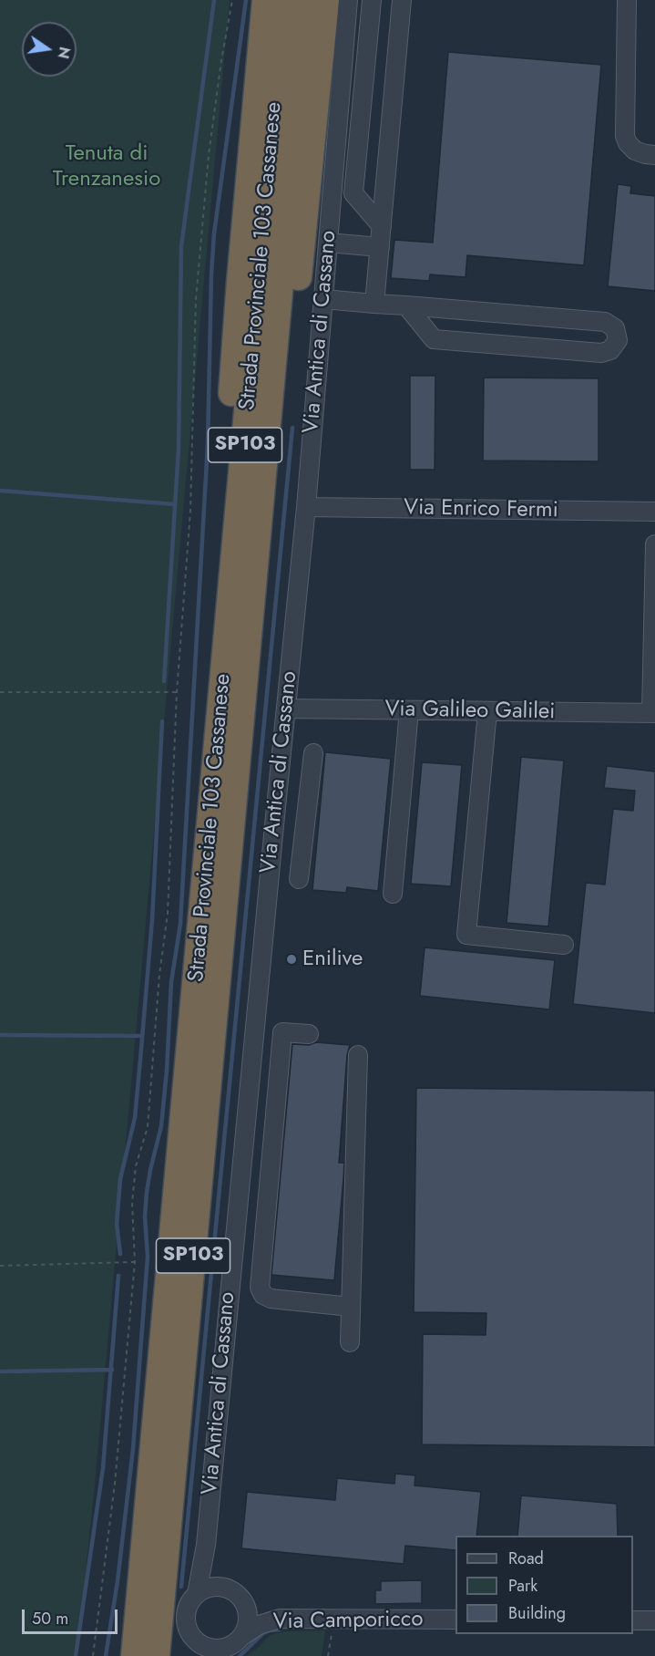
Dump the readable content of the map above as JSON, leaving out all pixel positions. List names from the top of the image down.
{
  "streets": {
    "highway": ["Strada Provinciale 103 Cassanese", "SP103"],
    "street": [
      "Via Antica di Cassano",
      "Via Enrico Fermi",
      "Via Galileo Galilei",
      "Via Camporicco"
    ]
  },
  "crossings": [
    ["Strada Provinciale 103 Cassanese", "SP103"],
    ["Via Antica di Cassano", "Via Enrico Fermi"],
    ["Via Antica di Cassano", "Via Galileo Galilei"]
  ],
  "parks": ["Tenuta di Trenzanesio"],
  "places": ["Enilive"],
  "legend": ["Road", "Park", "Building"],
  "scale_bar": "50 m",
  "north": "right"
}
